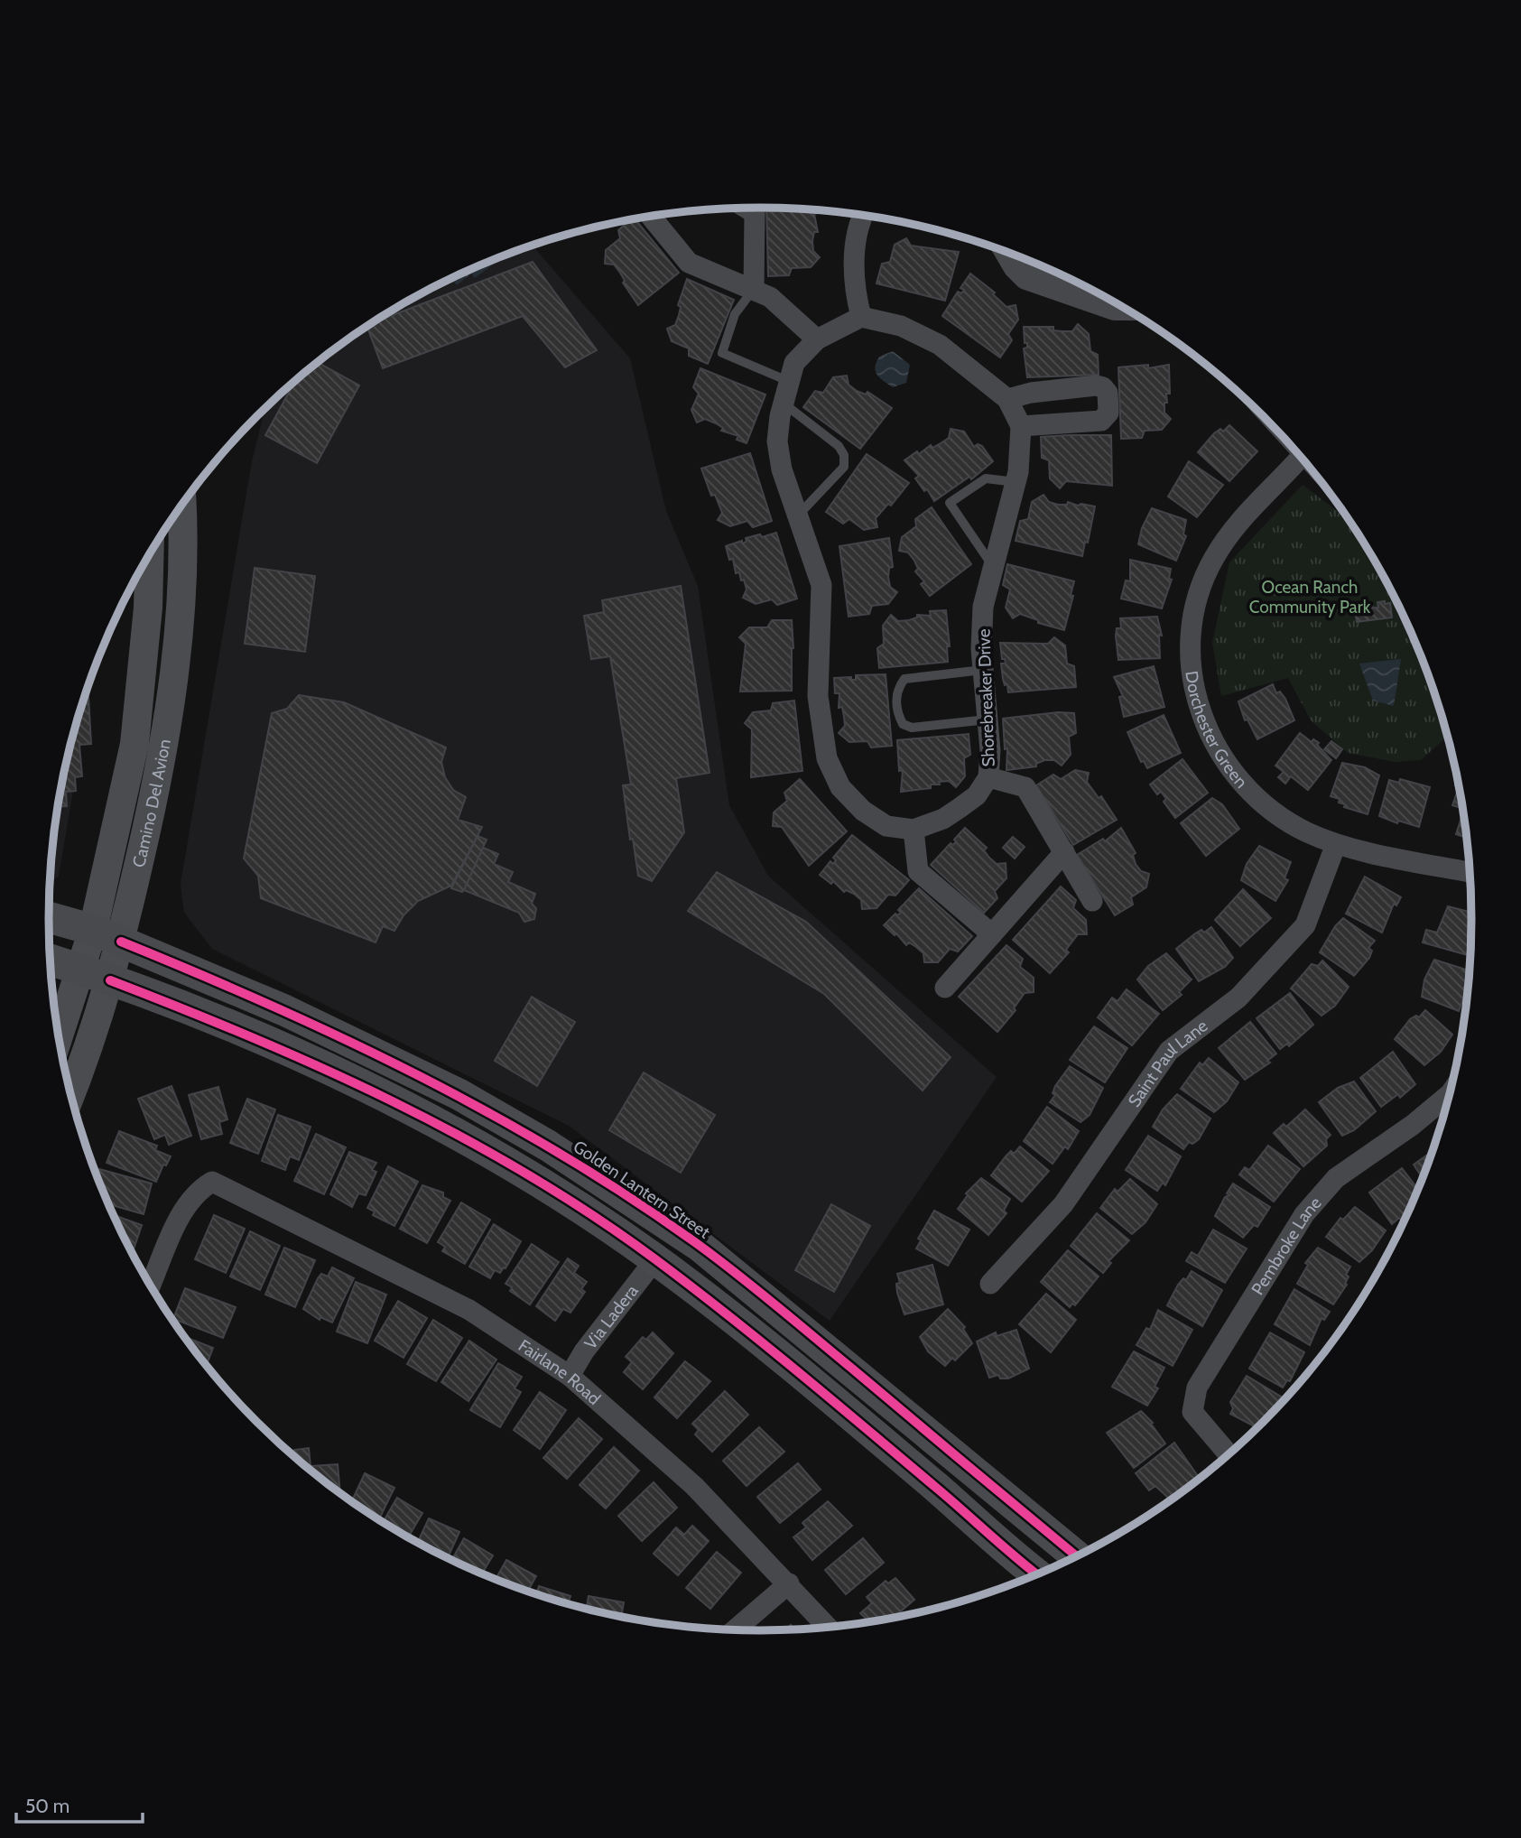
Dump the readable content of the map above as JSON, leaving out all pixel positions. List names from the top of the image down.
{
  "streets": {
    "main road": ["Camino Del Avion", "Golden Lantern Street"],
    "street": [
      "Shorebreaker Drive",
      "Dorchester Green",
      "Saint Paul Lane",
      "Pembroke Lane",
      "Via Ladera",
      "Fairlane Road"
    ]
  },
  "crossings": [
    ["Dorchester Green", "Saint Paul Lane"],
    ["Camino Del Avion", "Golden Lantern Street"],
    ["Via Ladera", "Fairlane Road"]
  ],
  "parks": ["Ocean Ranch Community Park"],
  "scale_bar": "50 m"
}
